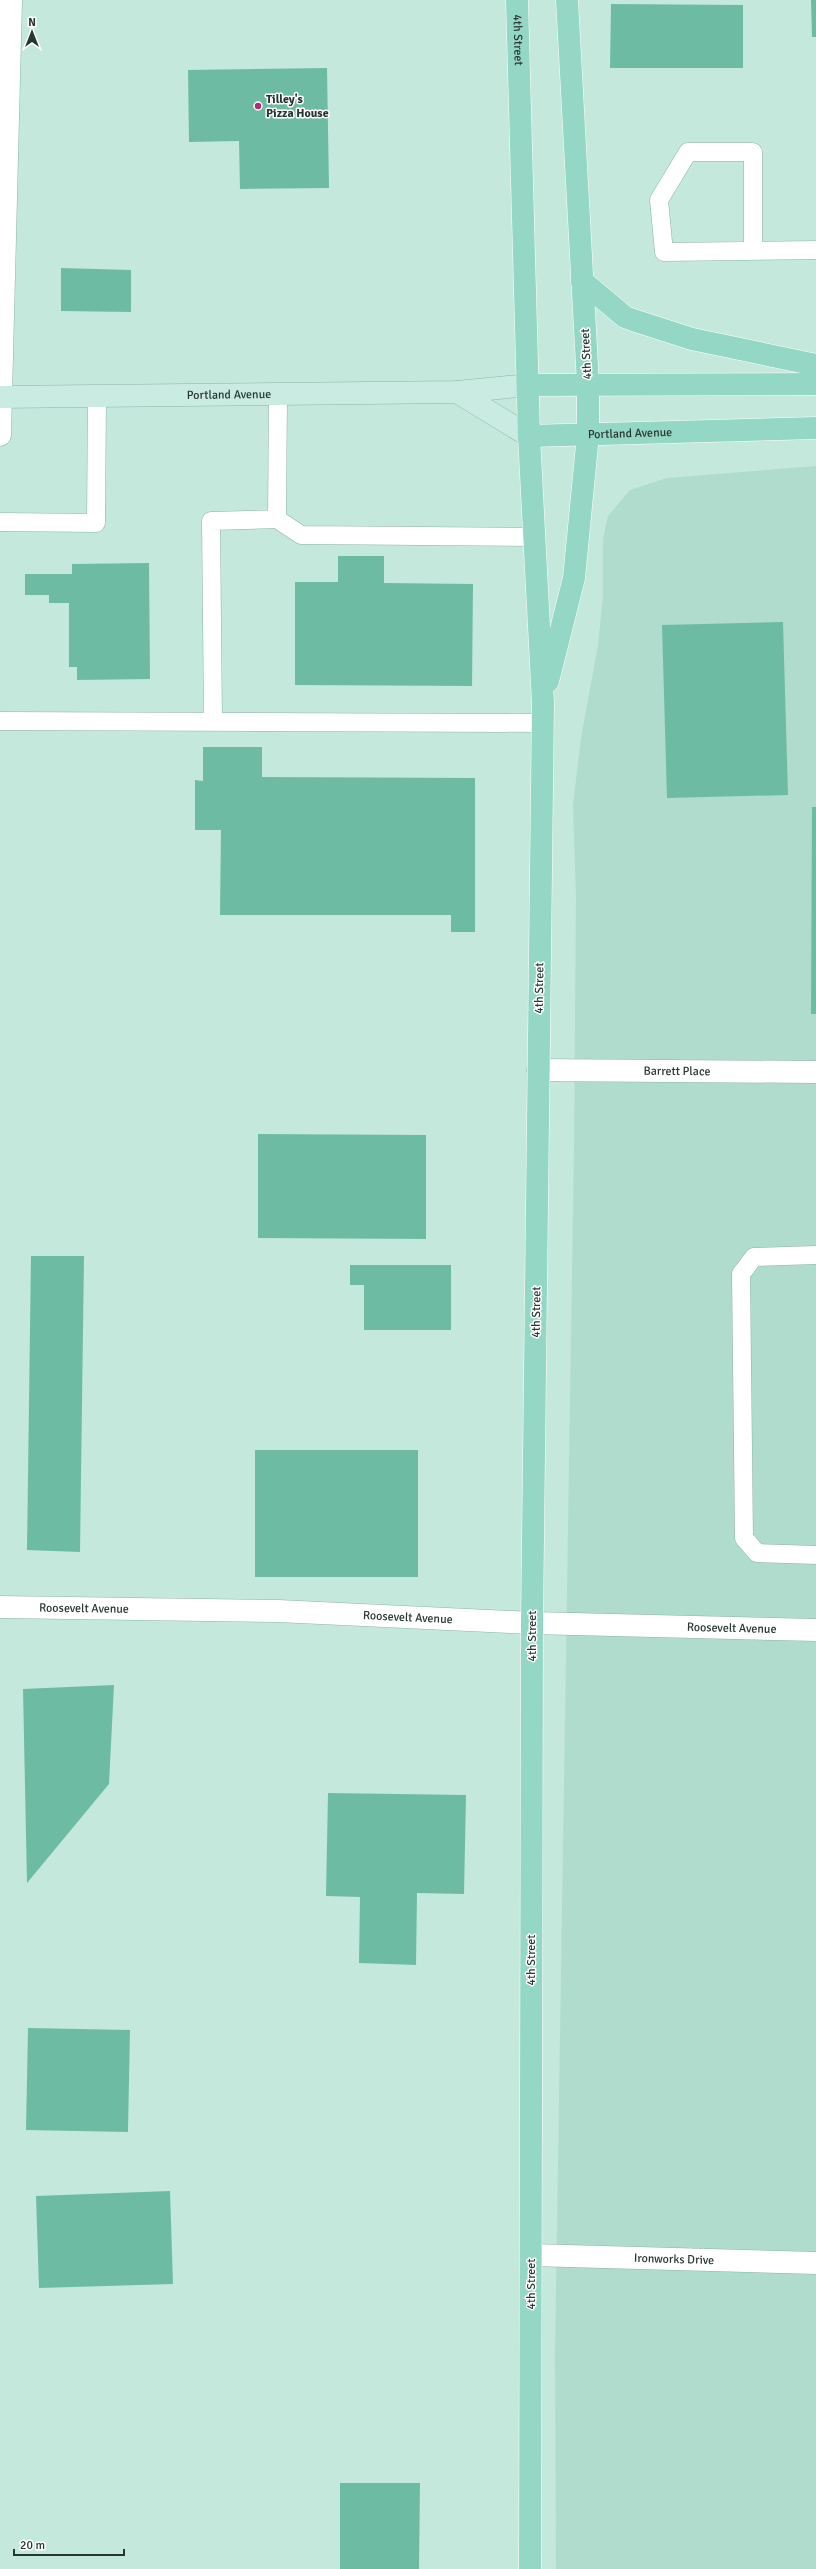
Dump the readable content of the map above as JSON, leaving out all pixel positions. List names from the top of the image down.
{
  "streets": {
    "main road": ["4th Street", "Portland Avenue"],
    "street": ["Barrett Place", "Roosevelt Avenue", "Ironworks Drive"]
  },
  "crossings": [
    ["4th Street", "Portland Avenue"],
    ["4th Street", "Barrett Place"],
    ["4th Street", "Roosevelt Avenue"],
    ["4th Street", "Ironworks Drive"]
  ],
  "places": ["Tilley's Pizza House"],
  "scale_bar": "20 m",
  "north": "top"
}
